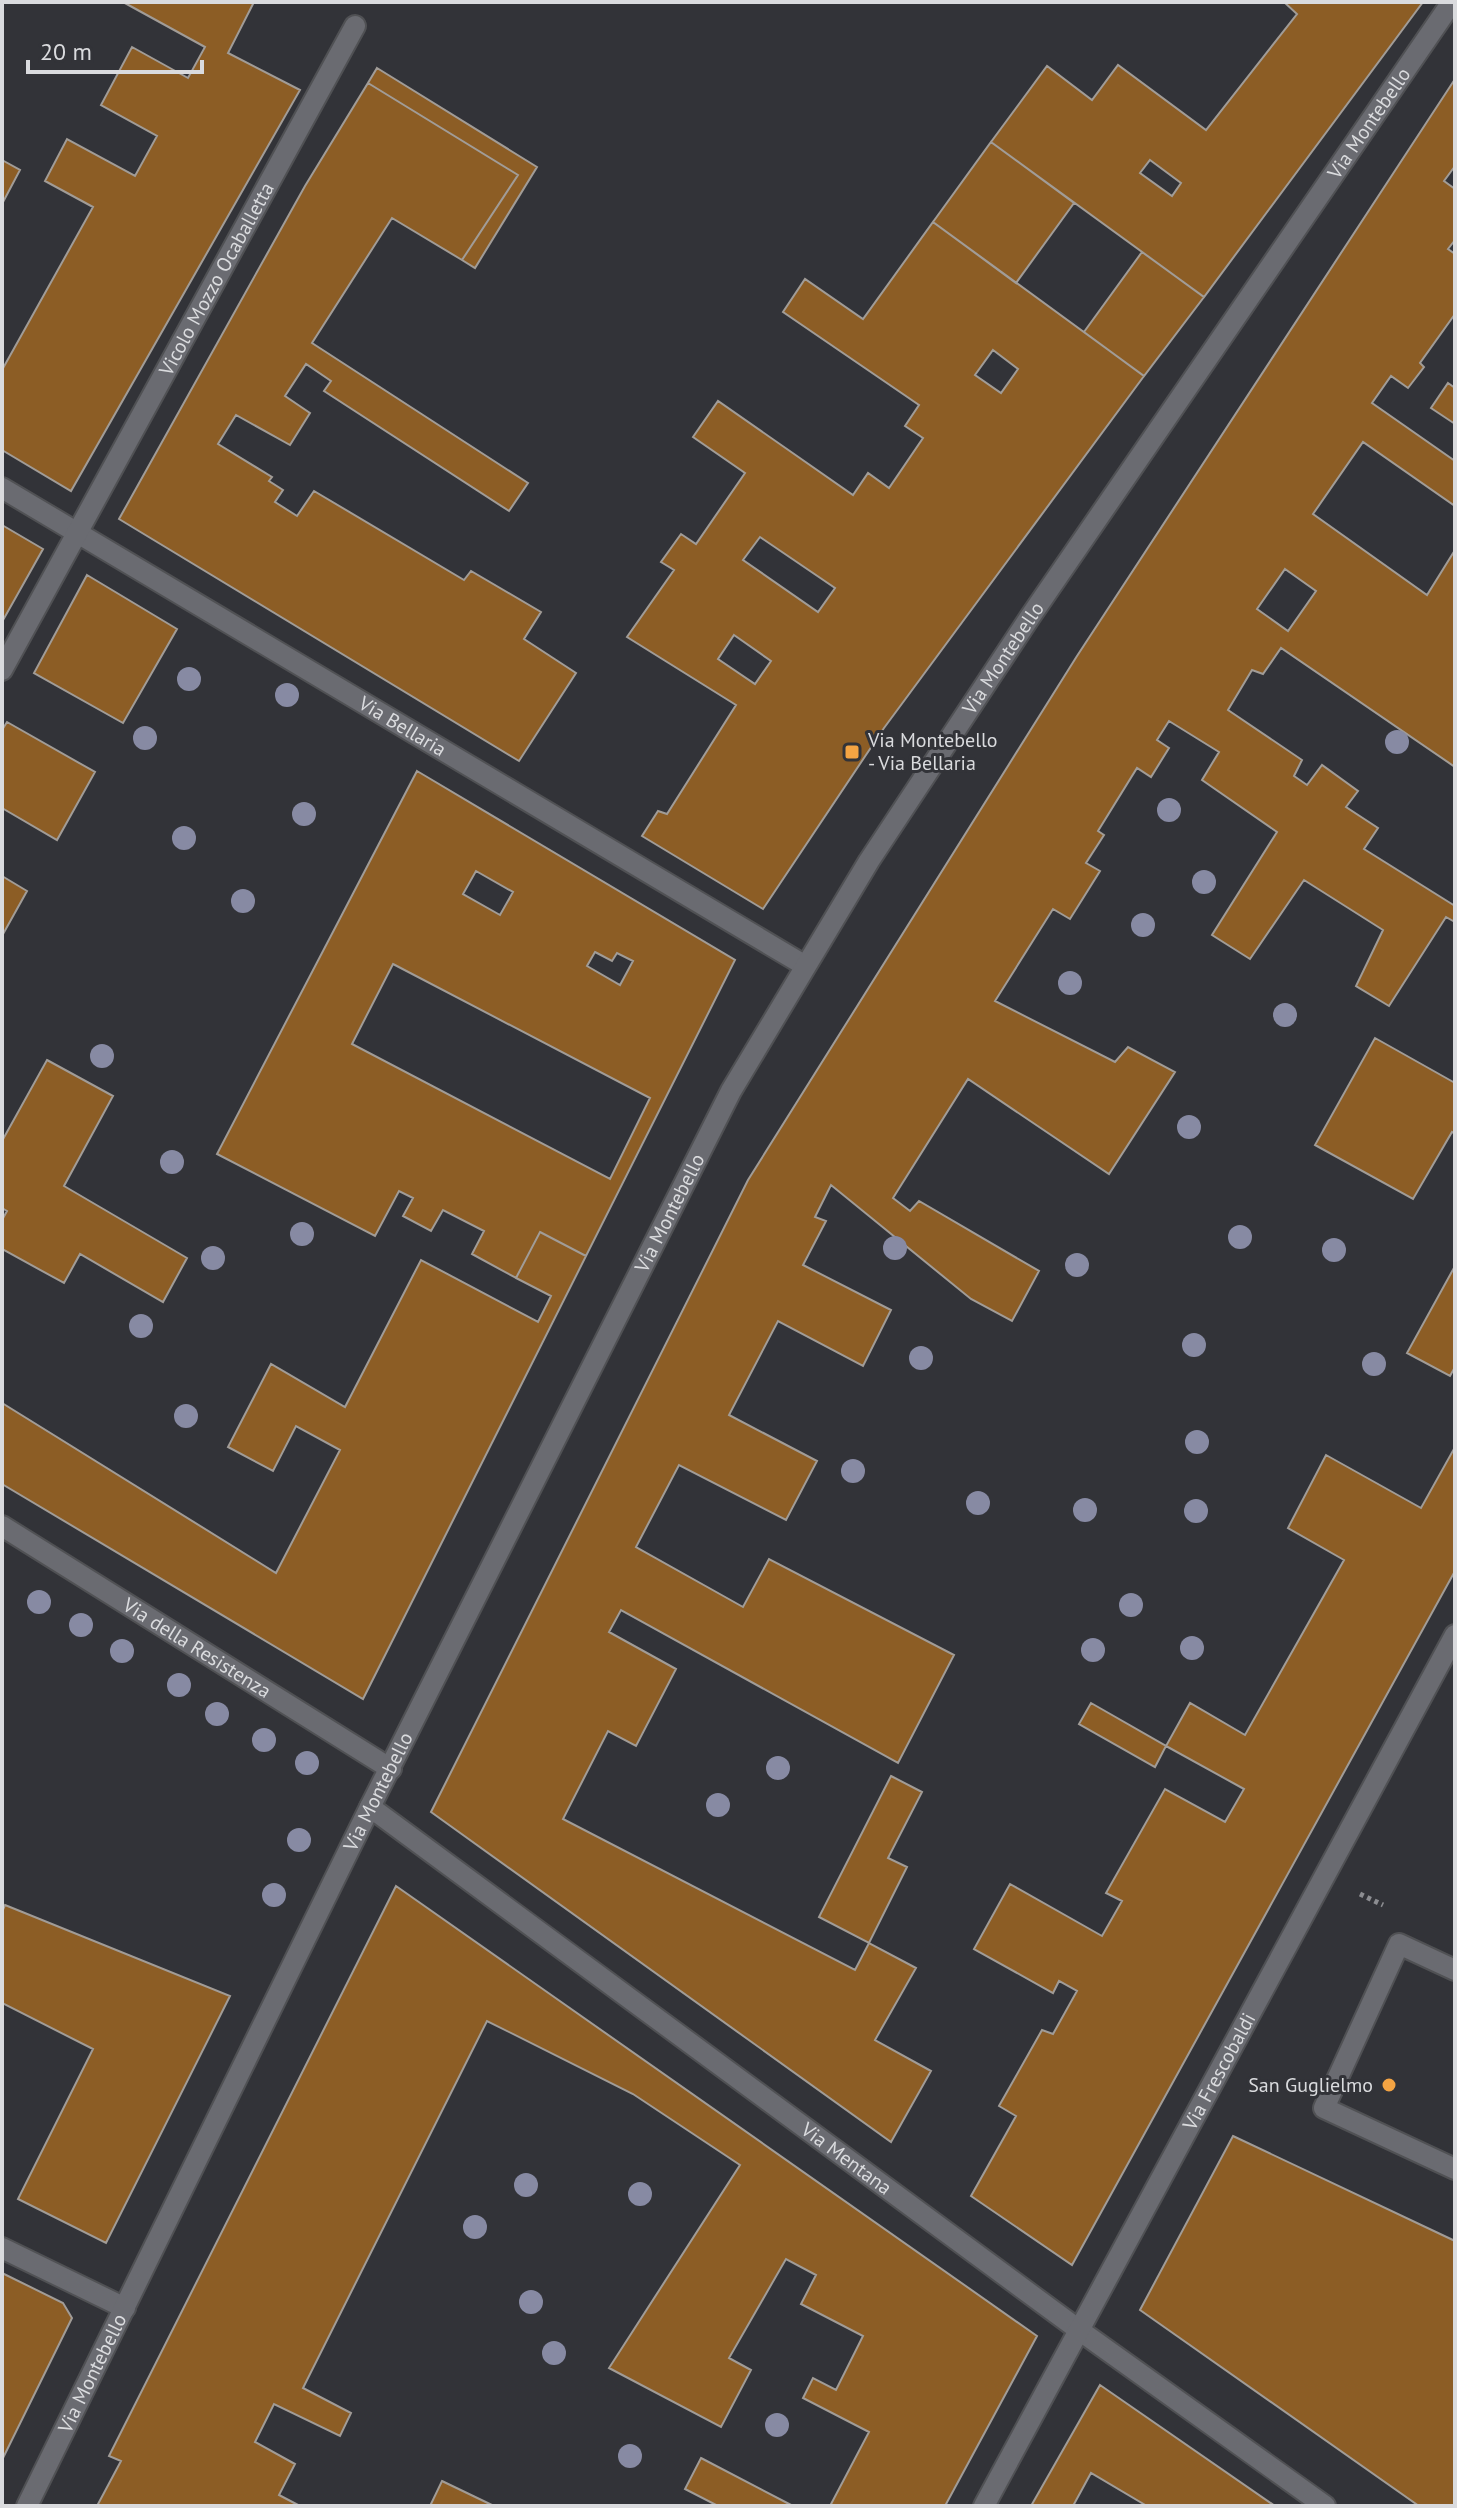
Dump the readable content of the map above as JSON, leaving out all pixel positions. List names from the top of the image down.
{
  "streets": {
    "street": [
      "Via Montebello",
      "Vicolo Mozzo Ocaballetta",
      "Via Bellaria",
      "Via della Resistenza",
      "Via Frescobaldi",
      "Via Mentana"
    ]
  },
  "crossings": [
    ["Via Montebello", "Via Bellaria"],
    ["Via Montebello", "Via della Resistenza"],
    ["Via Montebello", "Via Mentana"],
    ["Vicolo Mozzo Ocaballetta", "Via Bellaria"],
    ["Via Frescobaldi", "Via Mentana"]
  ],
  "places": {
    "transit": ["Via Montebello - Via Bellaria"],
    "other": ["San Guglielmo"]
  },
  "scale_bar": "20 m"
}
